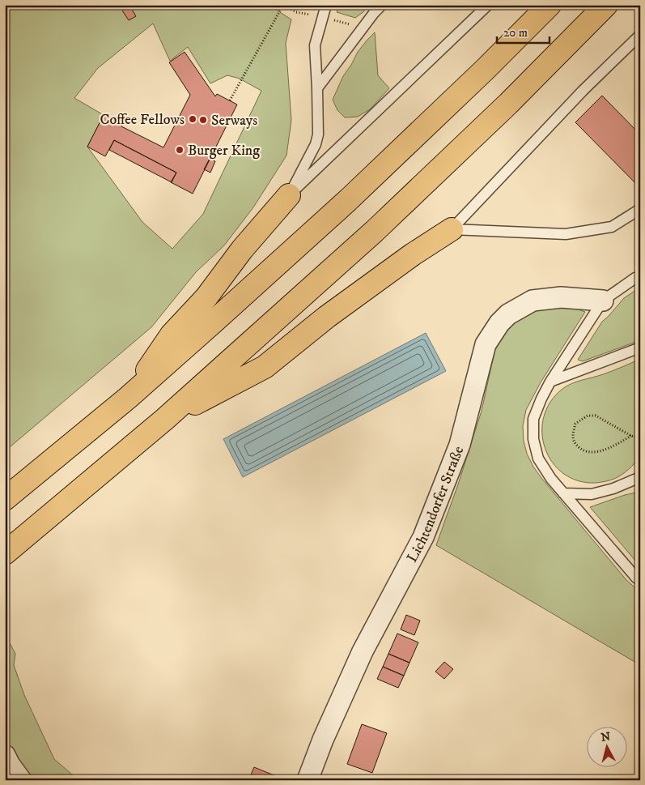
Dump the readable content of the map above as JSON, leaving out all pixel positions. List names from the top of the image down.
{
  "streets": {
    "street": ["Lichtendorfer Straße"]
  },
  "places": ["Coffee Fellows", "Serways", "Burger King"],
  "scale_bar": "20 m",
  "north": "top"
}
